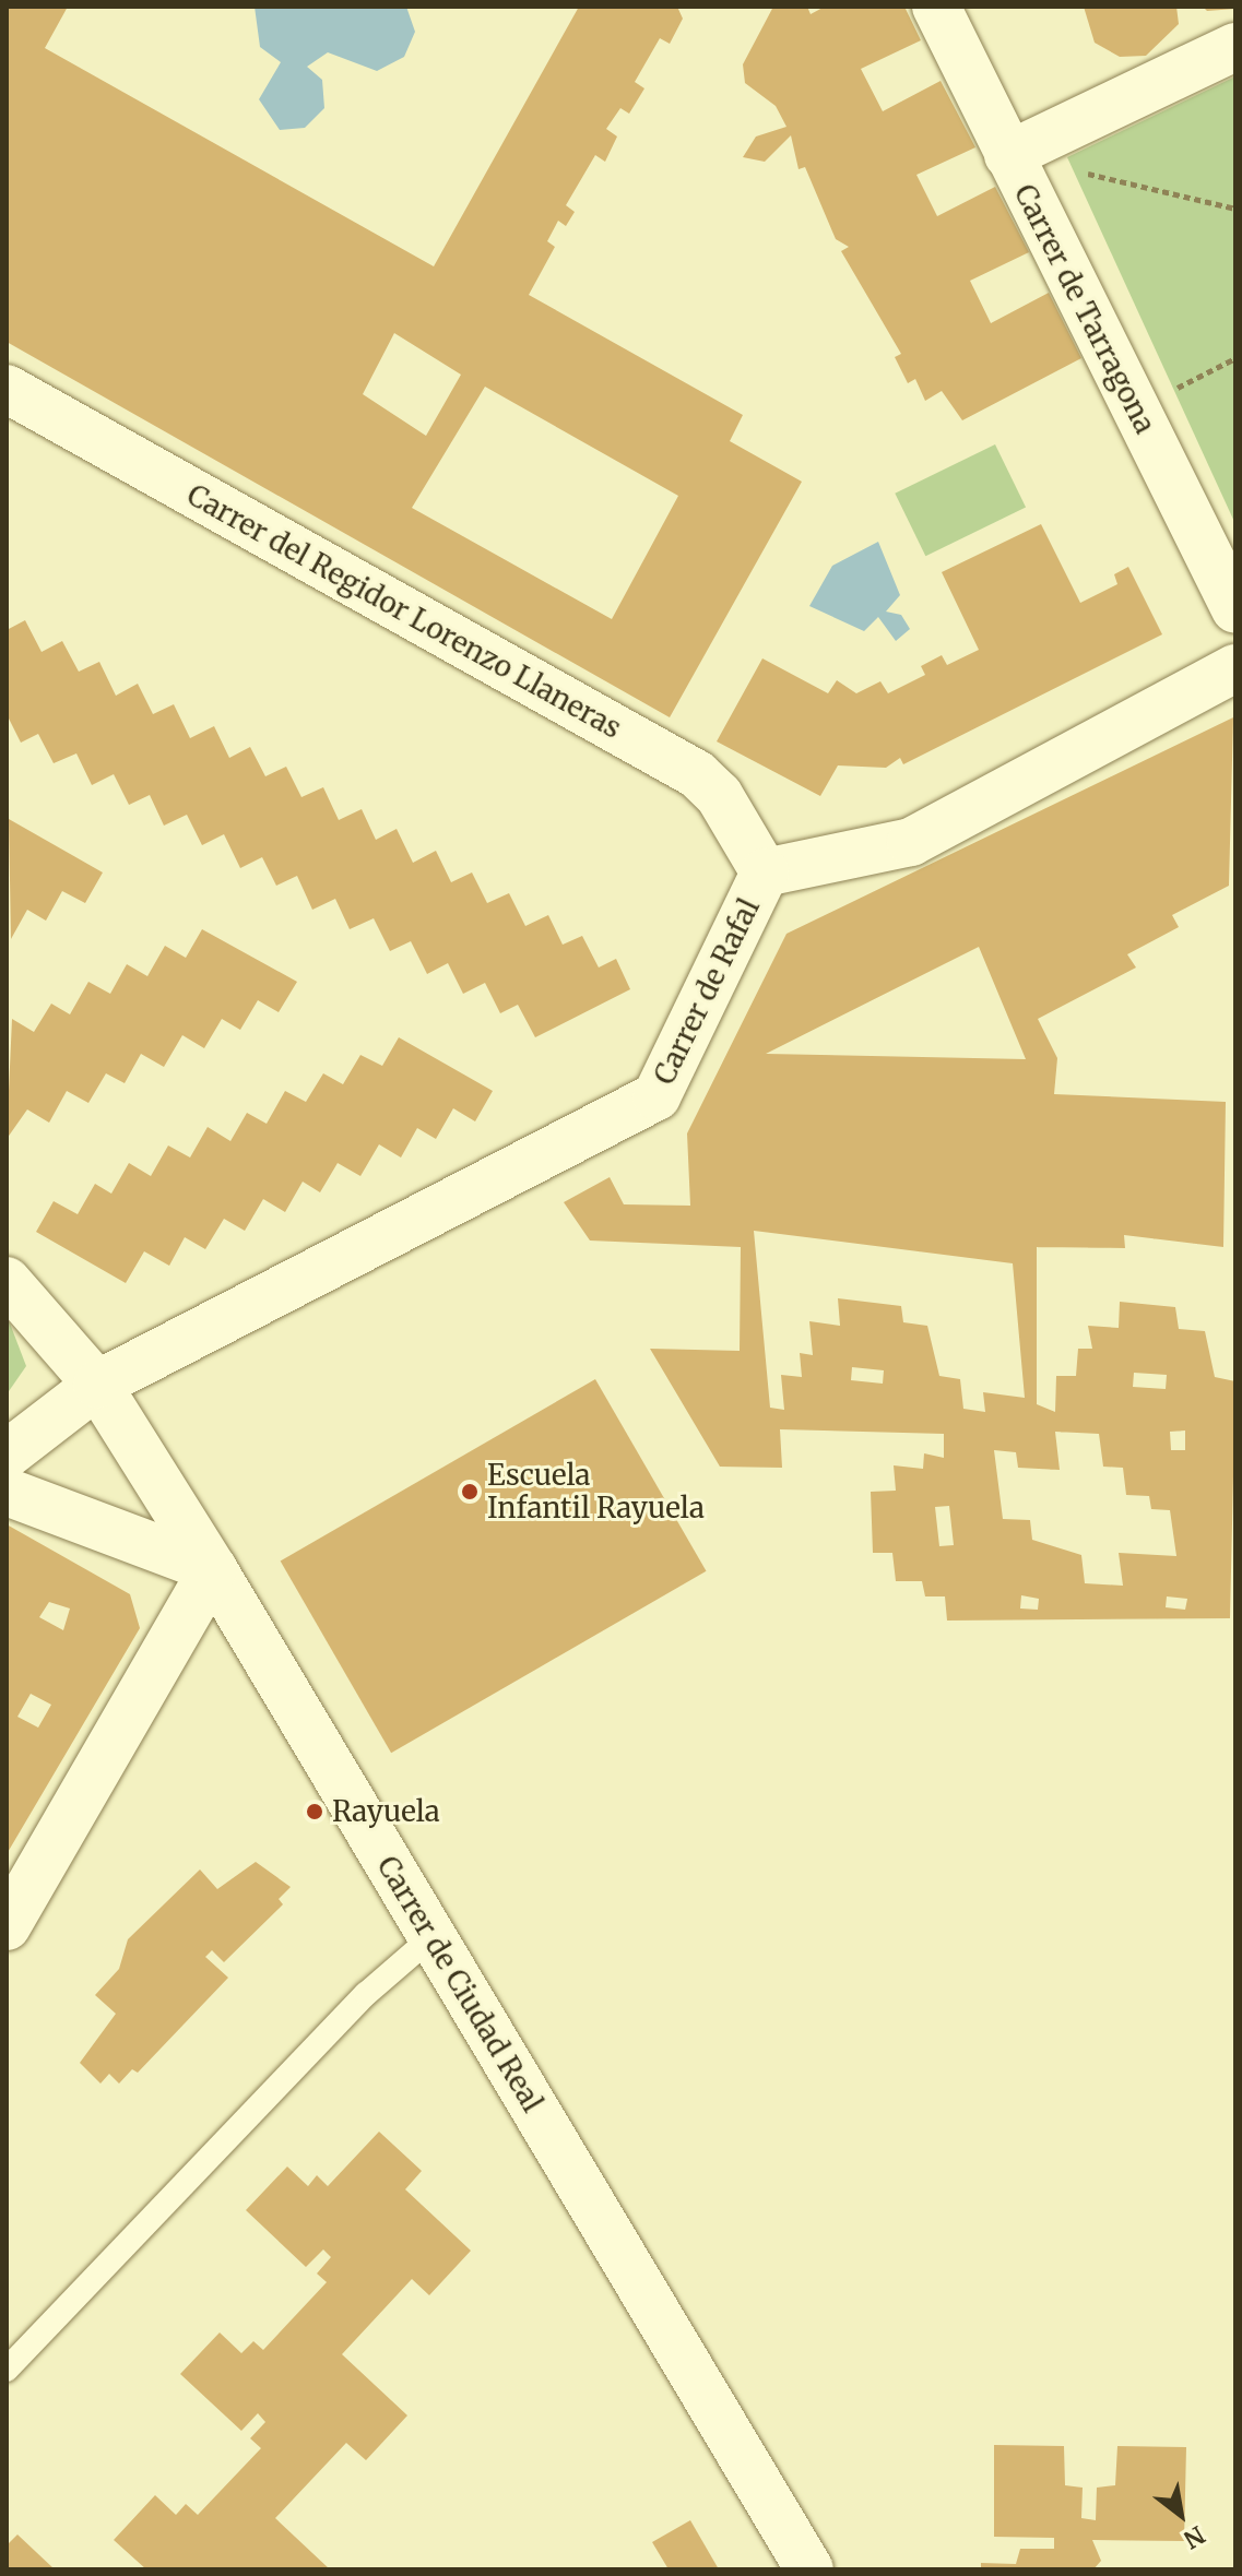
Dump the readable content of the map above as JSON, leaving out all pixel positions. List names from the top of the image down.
{
  "streets": {
    "street": [
      "Carrer de Tarragona",
      "Carrer del Regidor Lorenzo Llaneras",
      "Carrer de Rafal",
      "Carrer de Ciudad Real"
    ]
  },
  "crossings": [
    ["Carrer del Regidor Lorenzo Llaneras", "Carrer de Rafal"],
    ["Carrer de Rafal", "Carrer de Ciudad Real"]
  ],
  "places": ["Escuela Infantil Rayuela", "Rayuela"],
  "north": "bottom right"
}
